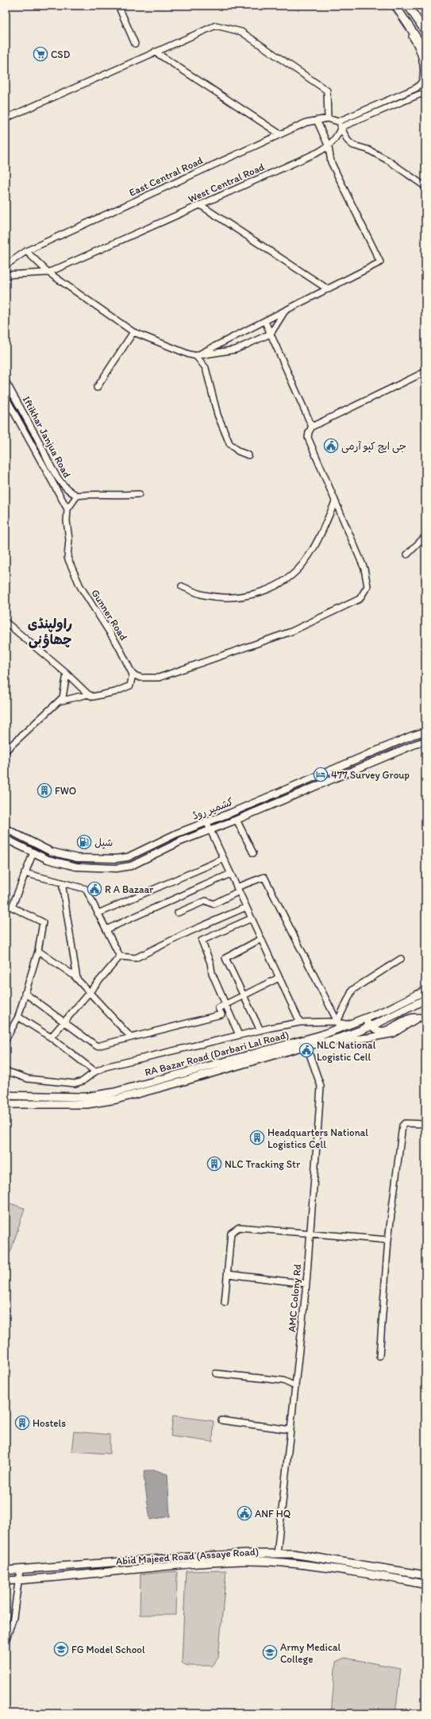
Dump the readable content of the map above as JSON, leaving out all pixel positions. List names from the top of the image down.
{
  "streets": {
    "main road": ["RA Bazar Road (Darbari Lal Road)", "Abid Majeed Road (Assaye Road)"],
    "street": [
      "East Central Road",
      "West Central Road",
      "Iftikhar Janjua Road",
      "Gunner Road",
      "کشمیر روڈ",
      "AMC Colony Rd"
    ]
  },
  "crossings": [
    ["East Central Road", "West Central Road"],
    ["Iftikhar Janjua Road", "Gunner Road"],
    ["RA Bazar Road (Darbari Lal Road)", "AMC Colony Rd"],
    ["AMC Colony Rd", "Abid Majeed Road (Assaye Road)"]
  ],
  "districts": ["راولپنڈی چھاؤنی"],
  "places": {
    "supermarket": ["CSD"],
    "public building": [
      "جی ایچ کیو آرمی",
      "R A Bazaar",
      "NLC National Logistic Cell",
      "ANF HQ"
    ],
    "hotel": ["477 Survey Group"],
    "building": [
      "FWO",
      "Headquarters National Logistics Cell",
      "NLC Tracking Str",
      "Hostels"
    ],
    "fuel station": ["شیل"],
    "school or university": ["FG Model School", "Army Medical College"]
  }
}
